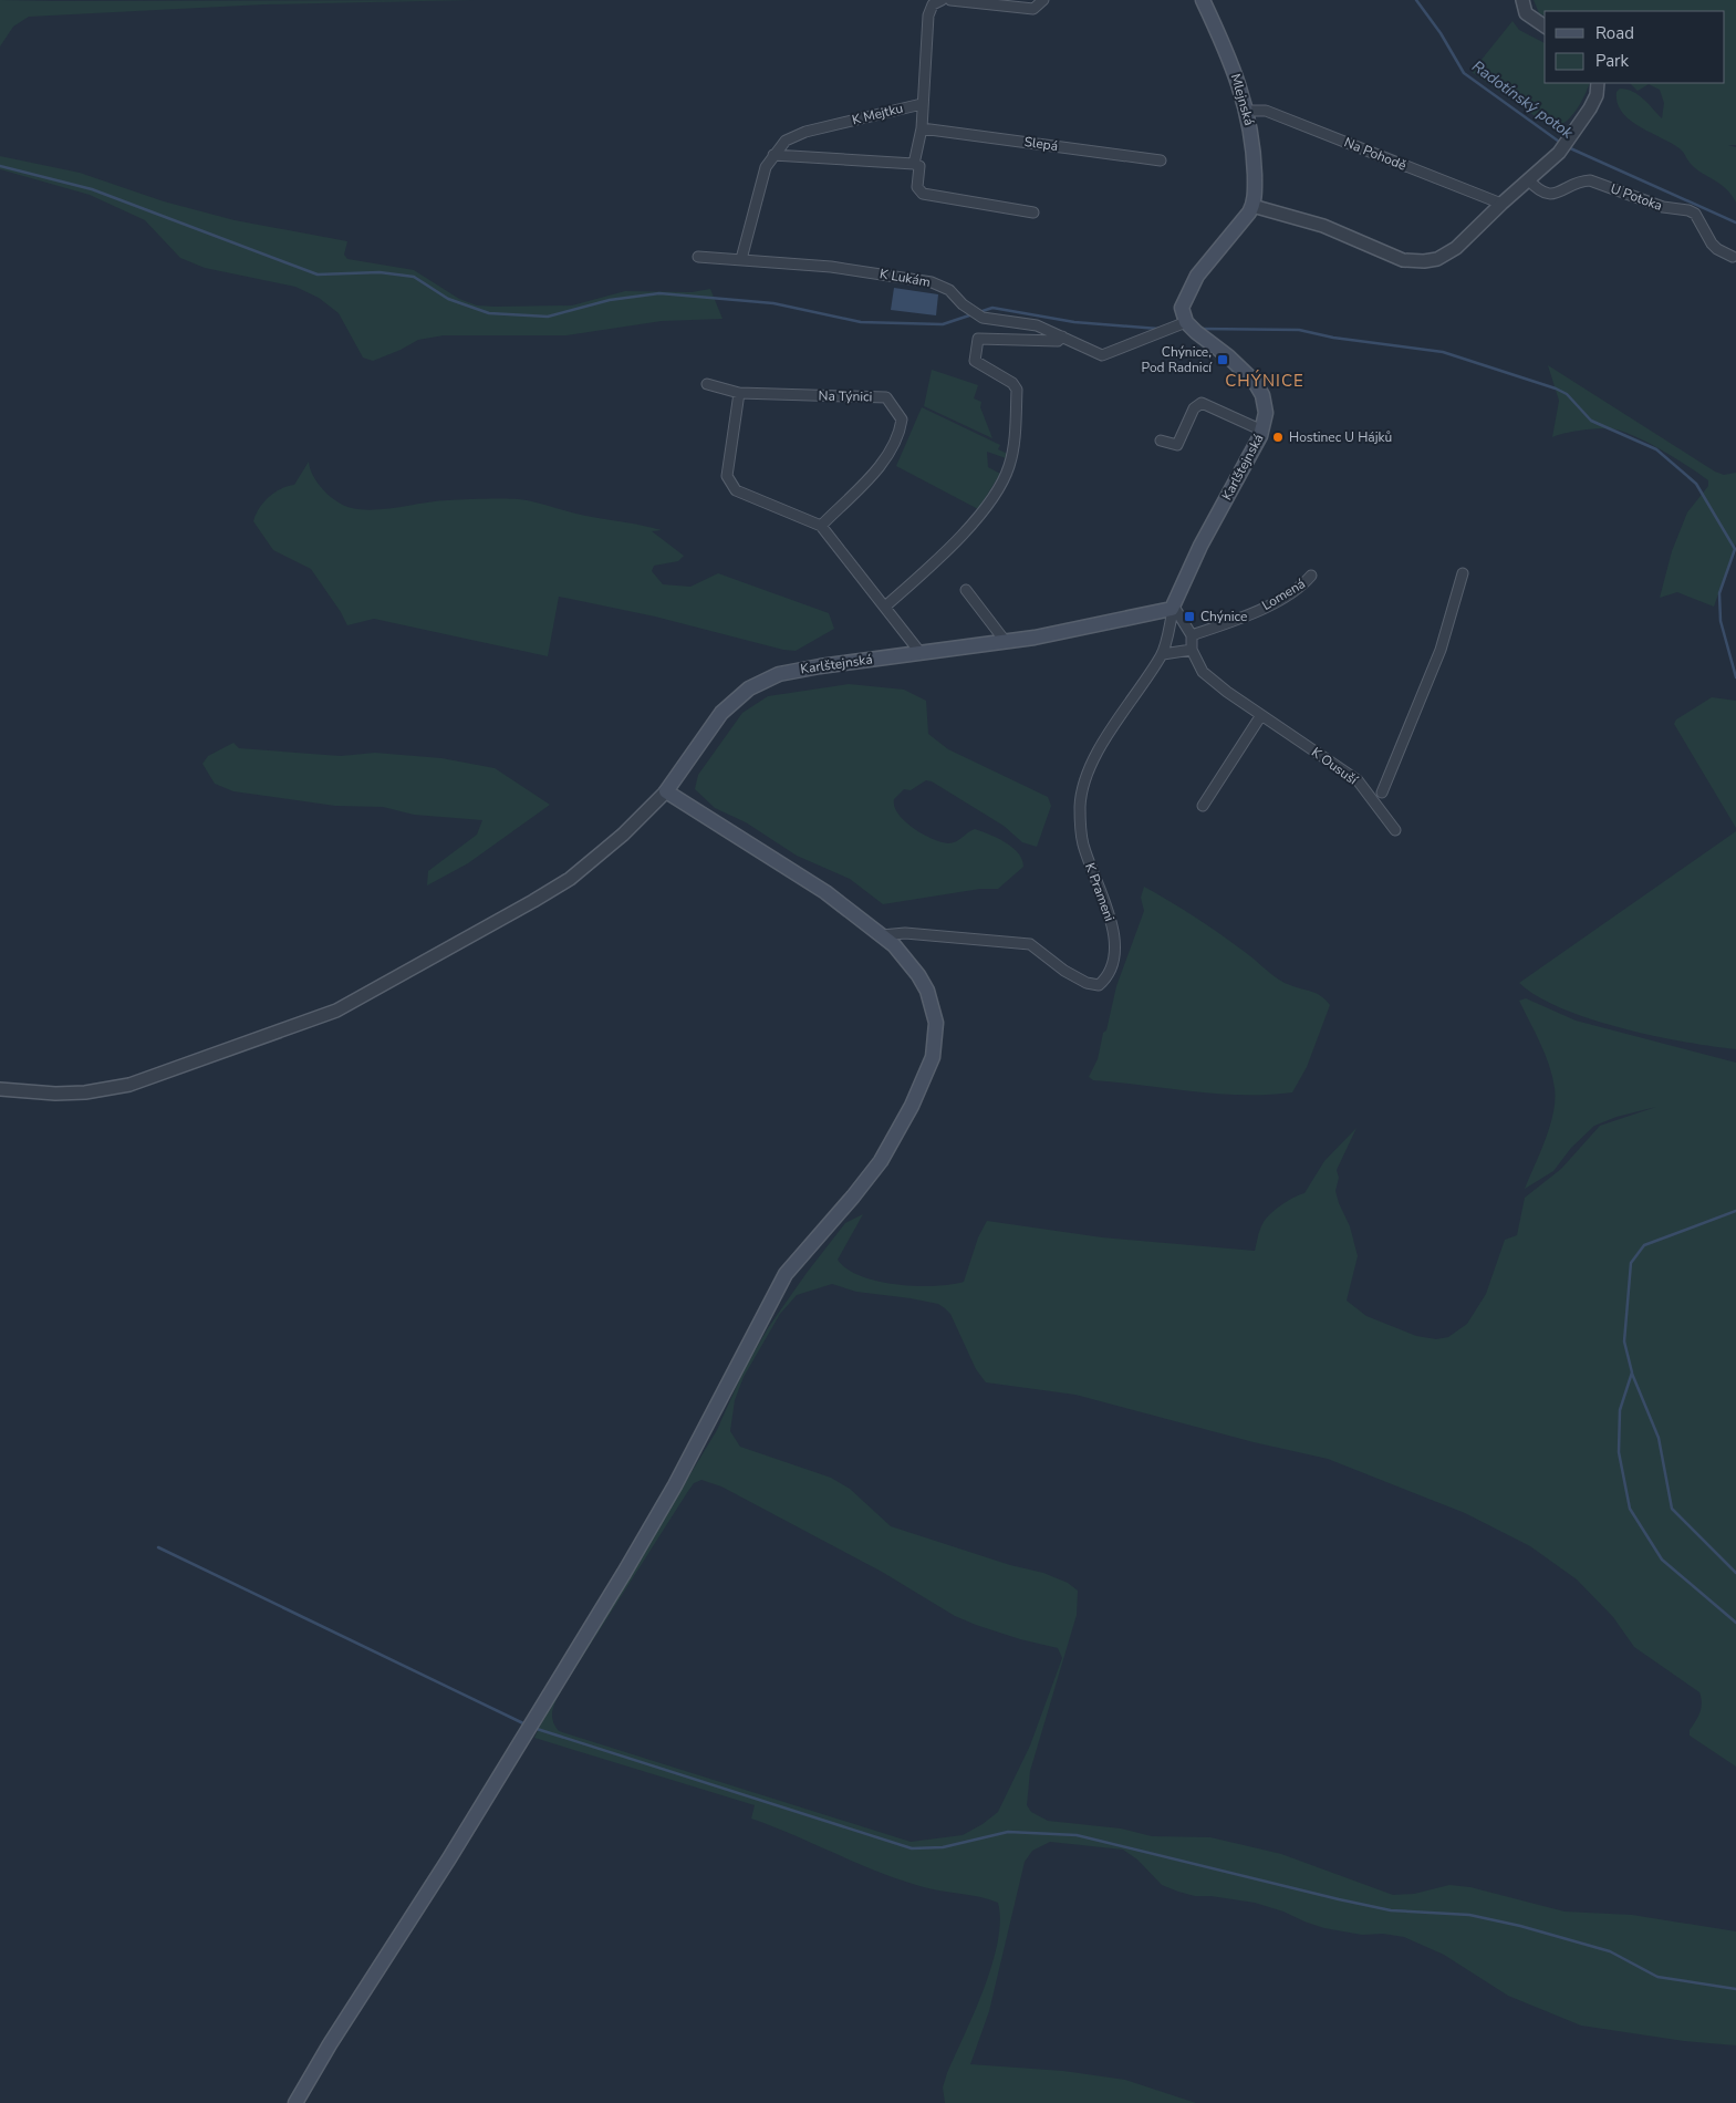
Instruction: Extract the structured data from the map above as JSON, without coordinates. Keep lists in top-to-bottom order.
{
  "streets": {
    "main road": ["Mlejnská", "Karlštejnská"],
    "street": [
      "K Mejtku",
      "Slepá",
      "Na Pohodě",
      "U Potoka",
      "K Lukám",
      "Na Týnici",
      "Lomená",
      "K Ousuší",
      "K Prameni"
    ]
  },
  "crossings": [
    ["Mlejnská", "Na Pohodě"],
    ["K Mejtku", "Slepá"],
    ["K Mejtku", "K Lukám"],
    ["K Lukám", "Karlštejnská"]
  ],
  "districts": ["CHÝNICE"],
  "water": ["Radotínský potok"],
  "places": {
    "transit": ["Chýnice, Pod Radnicí", "Chýnice"],
    "other": ["Hostinec U Hájků"]
  },
  "legend": ["Road", "Park"]
}
